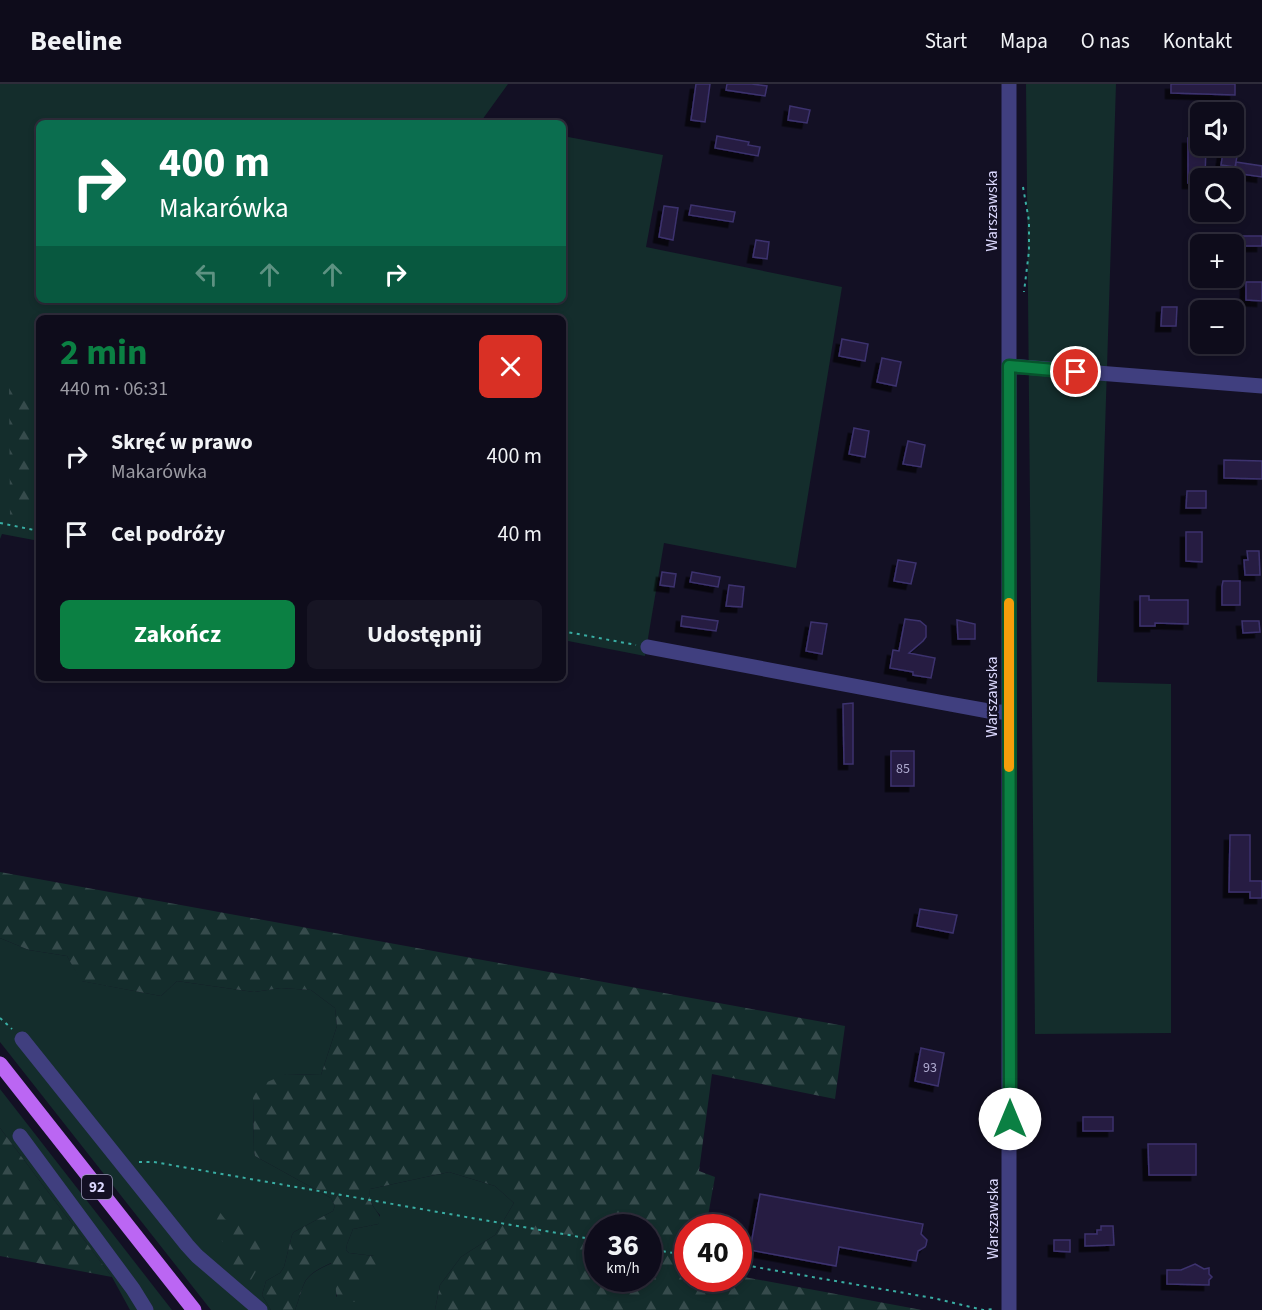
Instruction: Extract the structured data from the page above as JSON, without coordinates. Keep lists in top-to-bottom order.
{
  "streets": {
    "main road": ["92"],
    "street": ["Warszawska"]
  },
  "house_numbers": ["85", "93"],
  "page": {
    "header": "Beeline",
    "nav": [
      "Start",
      "Mapa",
      "O nas",
      "Kontakt"
    ],
    "map_buttons": ["+", "−"],
    "turn": ["400 m", "Makarówka"],
    "heading": ["2 min", "440 m · 06:31"],
    "list": [
      {
        "name": "Skręć w prawo",
        "note": "Makarówka",
        "value": "400 m"
      },
      {
        "name": "Cel podróży",
        "value": "40 m"
      }
    ],
    "buttons": ["Zakończ", "Udostępnij"],
    "speed": "36 km/h",
    "limit": "40"
  }
}
